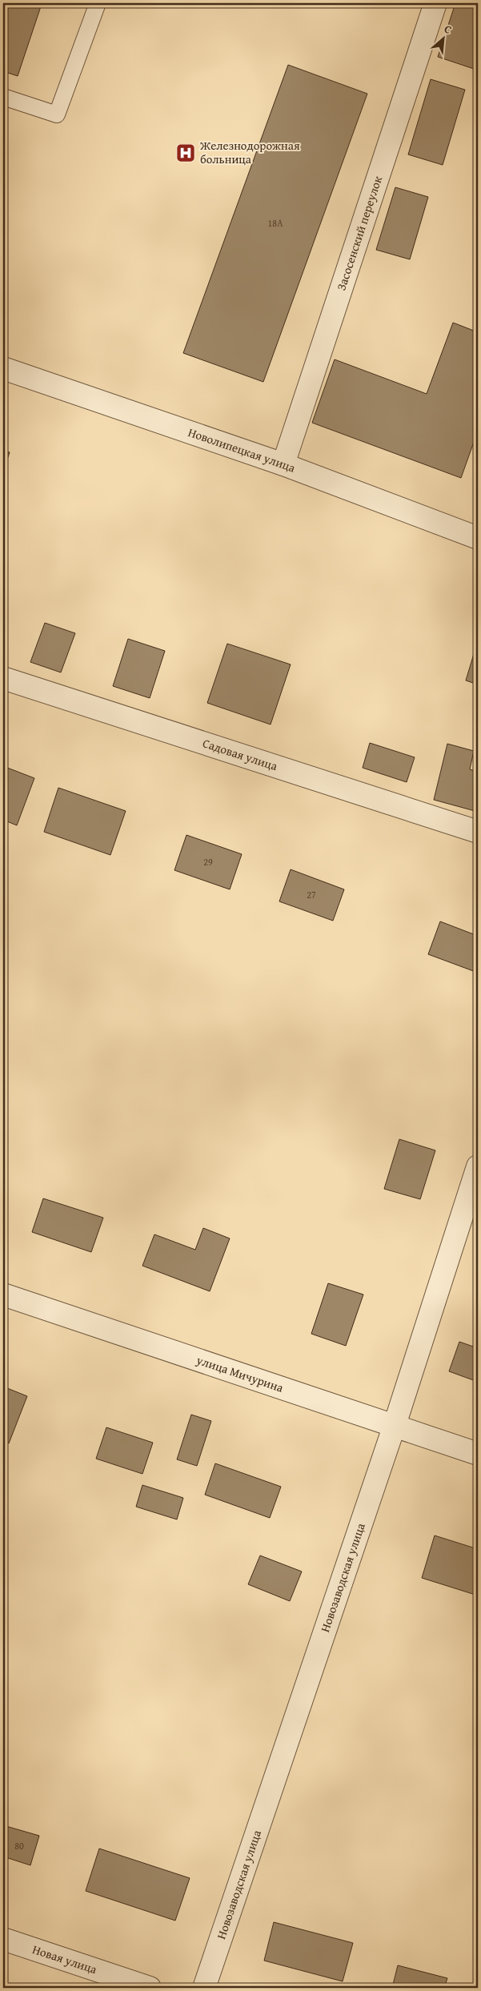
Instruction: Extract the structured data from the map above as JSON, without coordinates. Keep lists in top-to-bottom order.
{
  "streets": {
    "street": [
      "Засосенский переулок",
      "Новолипецкая улица",
      "Садовая улица",
      "улица Мичурина",
      "Новозаводская улица",
      "Новая улица"
    ]
  },
  "crossings": [
    ["Засосенский переулок", "Новолипецкая улица"],
    ["улица Мичурина", "Новозаводская улица"]
  ],
  "places": {
    "hospital": ["Железнодорожная больница"]
  },
  "house_numbers": [
    "18А",
    "29",
    "27",
    "80"
  ],
  "north": "top right"
}
